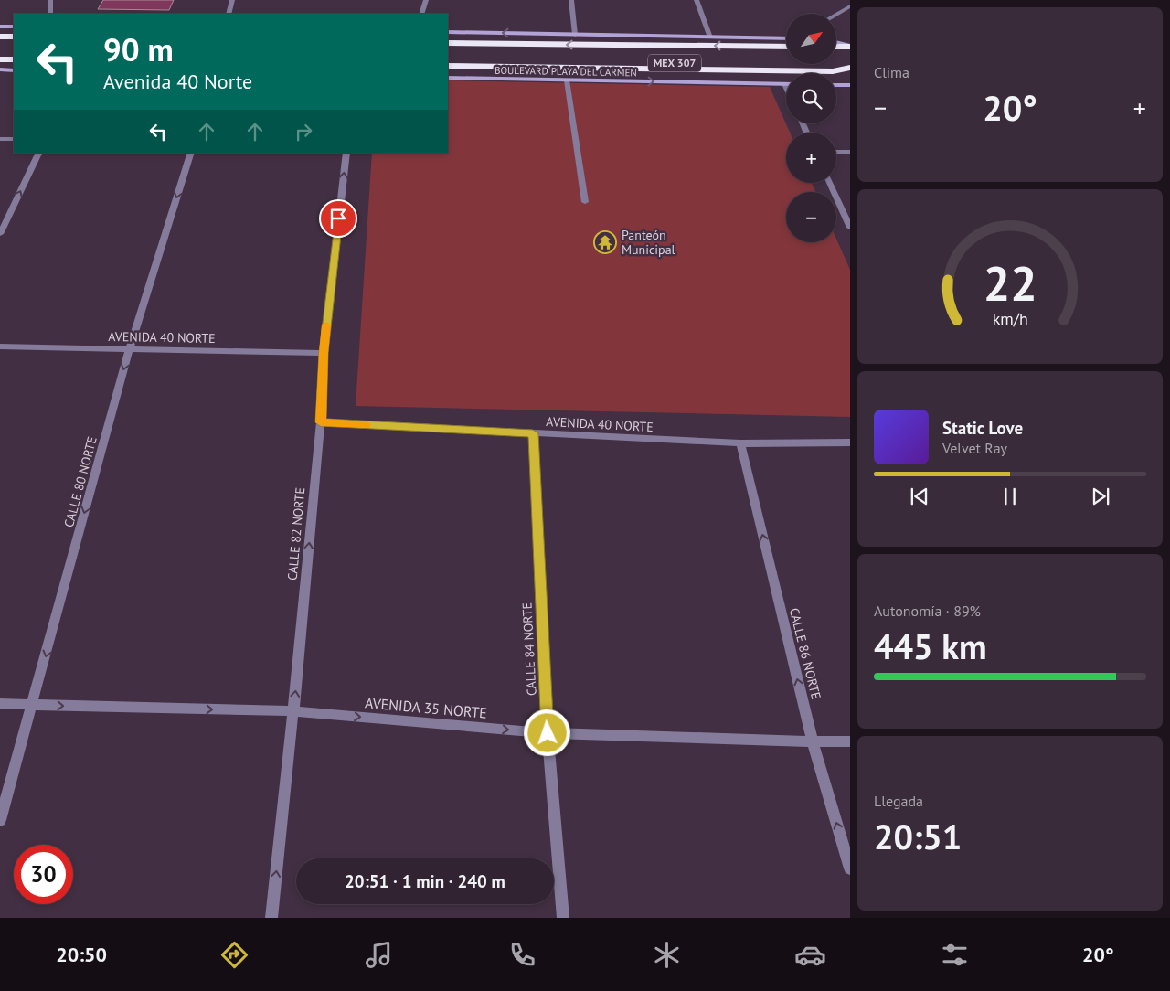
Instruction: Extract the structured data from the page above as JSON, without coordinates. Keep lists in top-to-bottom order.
{
  "streets": {
    "highway": ["MEX 307"],
    "main road": ["BOULEVARD PLAYA DEL CARMEN"],
    "street": [
      "AVENIDA 40 NORTE",
      "CALLE 80 NORTE",
      "CALLE 82 NORTE",
      "CALLE 84 NORTE",
      "CALLE 86 NORTE",
      "AVENIDA 35 NORTE"
    ]
  },
  "crossings": [
    ["AVENIDA 40 NORTE", "CALLE 80 NORTE"],
    ["AVENIDA 40 NORTE", "CALLE 82 NORTE"],
    ["AVENIDA 40 NORTE", "CALLE 84 NORTE"],
    ["AVENIDA 40 NORTE", "CALLE 86 NORTE"],
    ["CALLE 80 NORTE", "AVENIDA 35 NORTE"],
    ["CALLE 82 NORTE", "AVENIDA 35 NORTE"],
    ["CALLE 84 NORTE", "AVENIDA 35 NORTE"],
    ["CALLE 86 NORTE", "AVENIDA 35 NORTE"]
  ],
  "one_way": [
    "CALLE 80 NORTE",
    "CALLE 82 NORTE",
    "CALLE 86 NORTE",
    "AVENIDA 35 NORTE"
  ],
  "places": {
    "temple": ["Panteón Municipal"]
  },
  "north": "top right",
  "page": {
    "tile": [
      "Clima",
      ["Autonomía · 89%", "445 km"],
      ["Llegada", "20:51"]
    ],
    "map_buttons": ["+", "−"],
    "turn": ["90 m", "Avenida 40 Norte"],
    "heat": ["−", "20°", "+"],
    "song": ["Static Love", "Velvet Ray"],
    "limit": "30",
    "trip": "20:51 · 1 min · 240 m",
    "tabs": ["20:50", "20°"],
    "gauge": ["22", "km/h"]
  }
}
